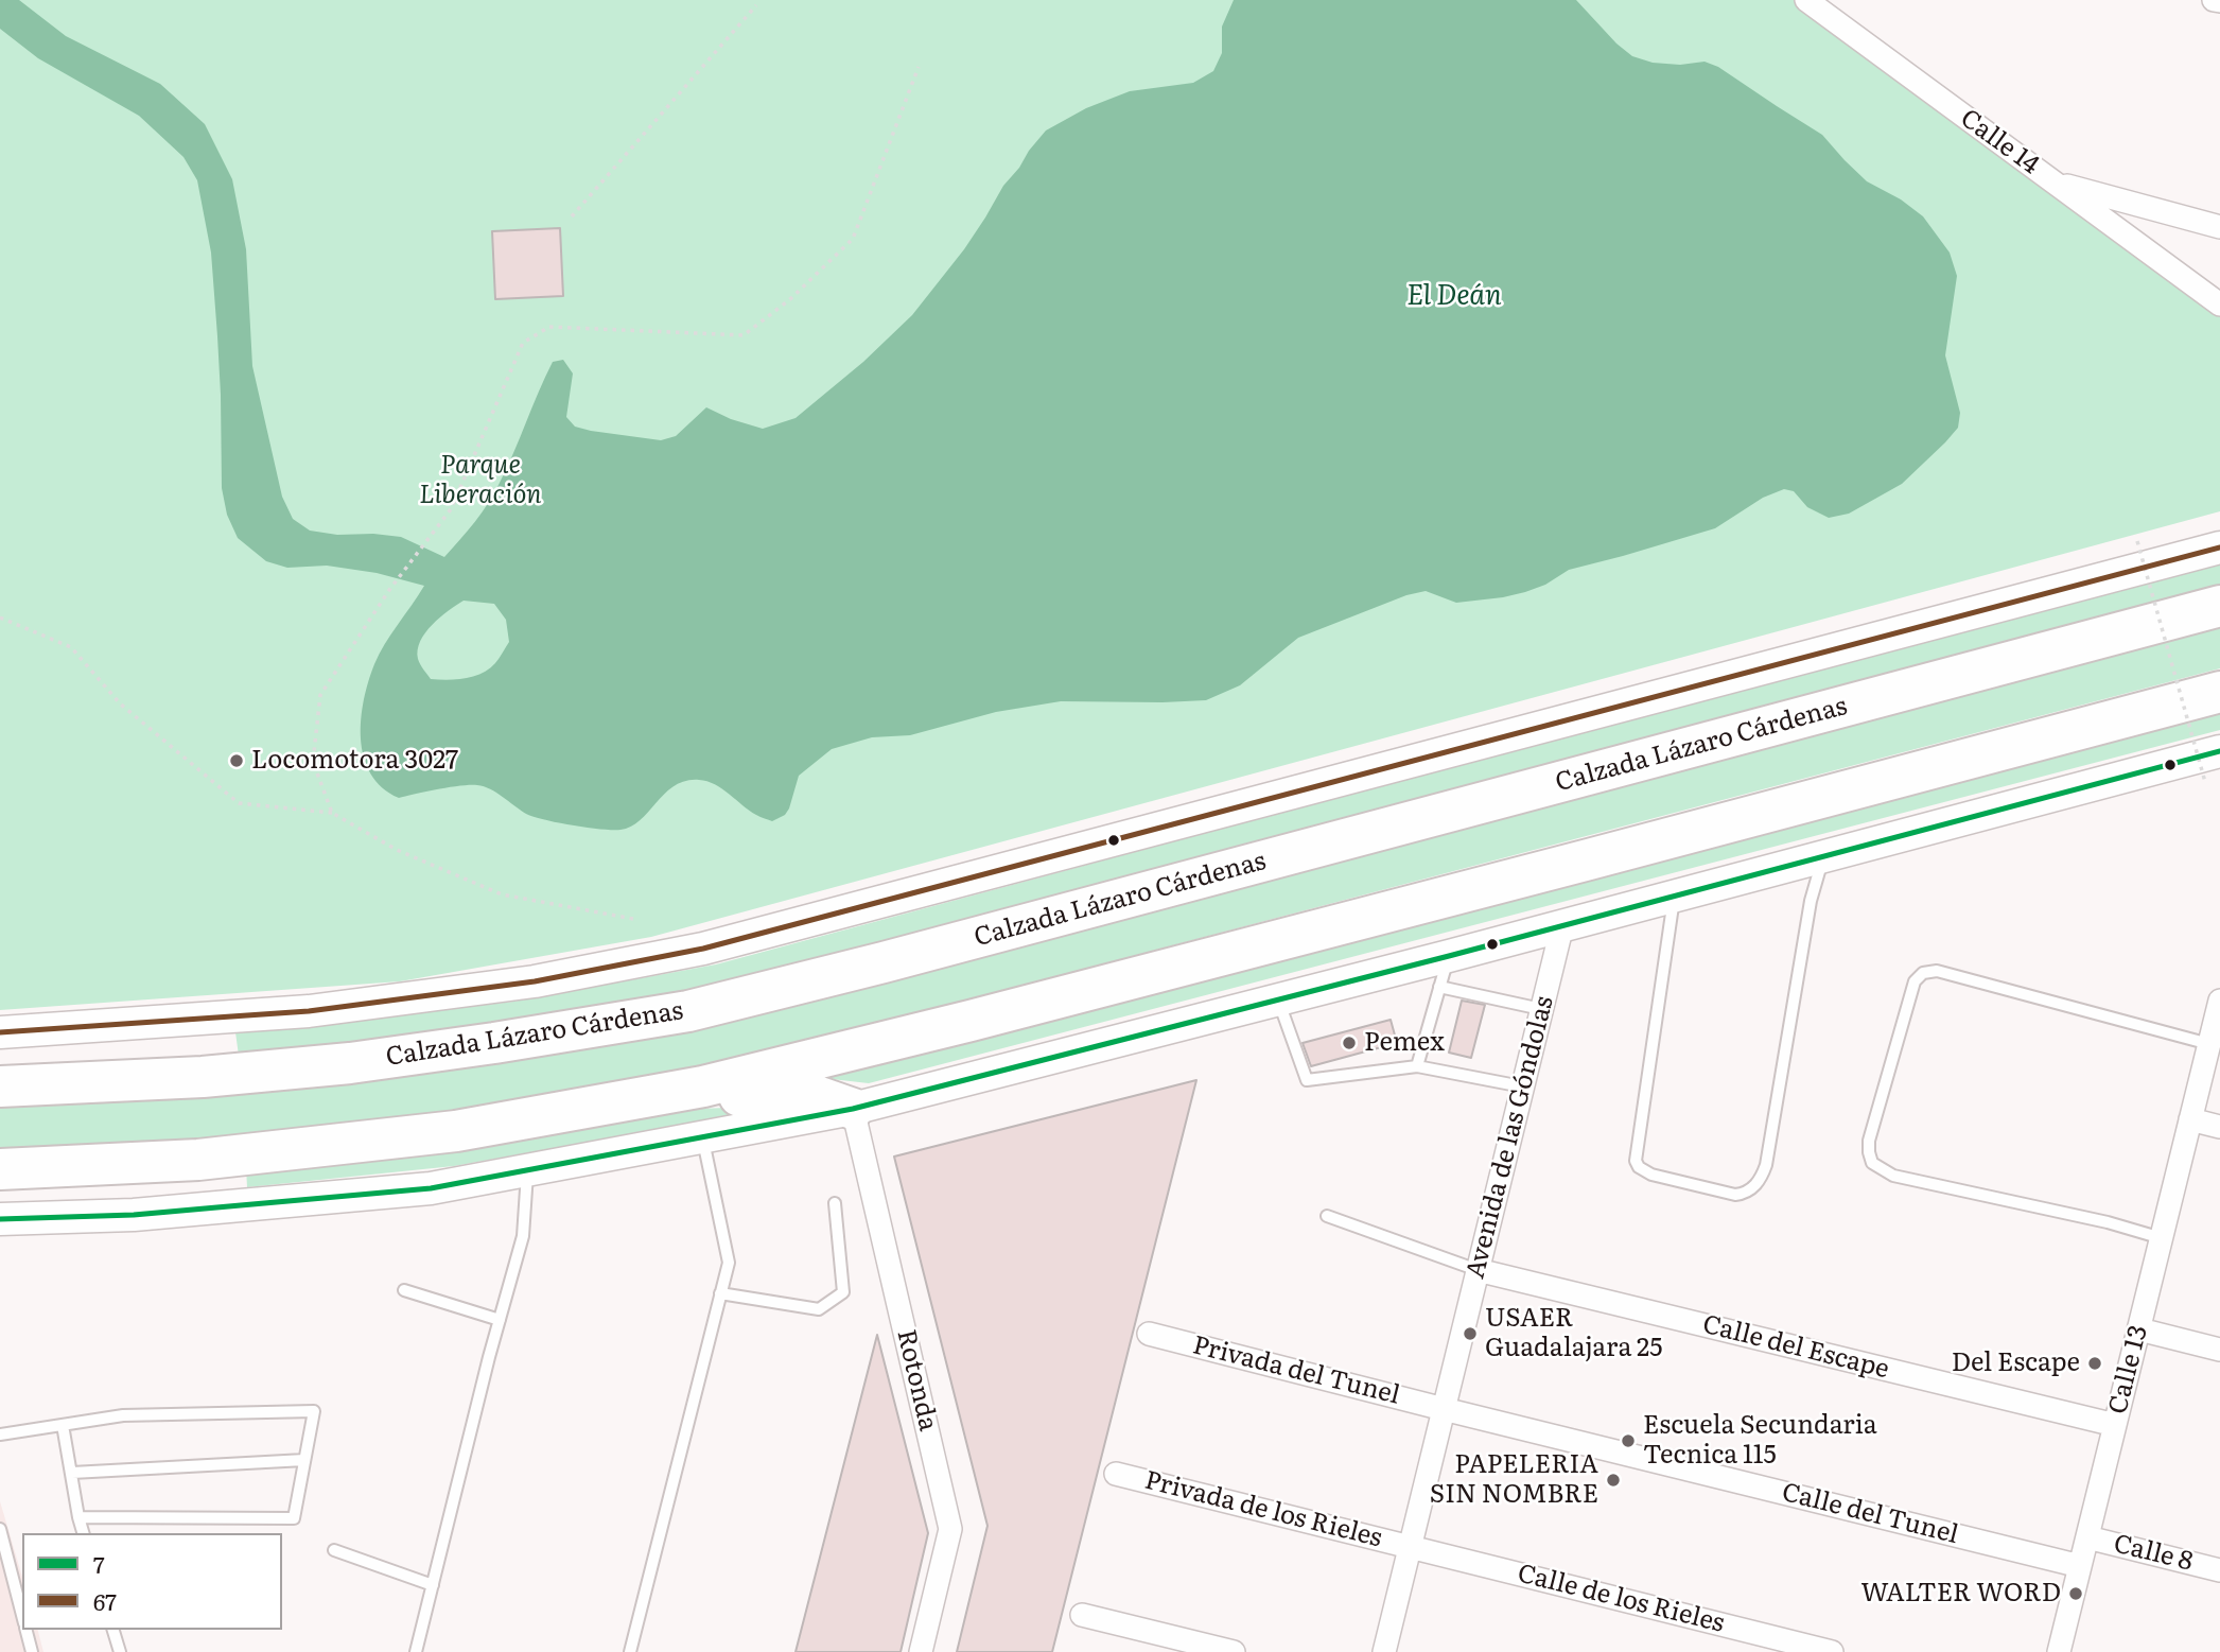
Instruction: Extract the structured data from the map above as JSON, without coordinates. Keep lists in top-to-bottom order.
{
  "streets": {
    "highway": ["Calzada Lázaro Cárdenas"],
    "street": [
      "Calle 14",
      "Avenida de las Góndolas",
      "Calle del Escape",
      "Calle 13",
      "Privada del Tunel",
      "Rotonda",
      "Privada de los Rieles",
      "Calle del Tunel",
      "Calle 8",
      "Calle de los Rieles"
    ]
  },
  "crossings": [
    ["Avenida de las Góndolas", "Calle del Escape"],
    ["Avenida de las Góndolas", "Privada del Tunel"],
    ["Avenida de las Góndolas", "Privada de los Rieles"],
    ["Avenida de las Góndolas", "Calle del Tunel"],
    ["Avenida de las Góndolas", "Calle de los Rieles"],
    ["Calle del Escape", "Calle 13"],
    ["Calle 13", "Calle del Tunel"],
    ["Calle 13", "Calle 8"],
    ["Privada del Tunel", "Calle del Tunel"],
    ["Privada de los Rieles", "Calle de los Rieles"]
  ],
  "water": ["El Deán"],
  "parks": ["Parque Liberación"],
  "places": [
    "Locomotora 3027",
    "Pemex",
    "USAER Guadalajara 25",
    "Del Escape",
    "Escuela Secundaria Tecnica 115",
    "PAPELERIA SIN NOMBRE",
    "WALTER WORD"
  ],
  "lines": ["transit line 67", "transit line 7"],
  "legend": ["7", "67"]
}
